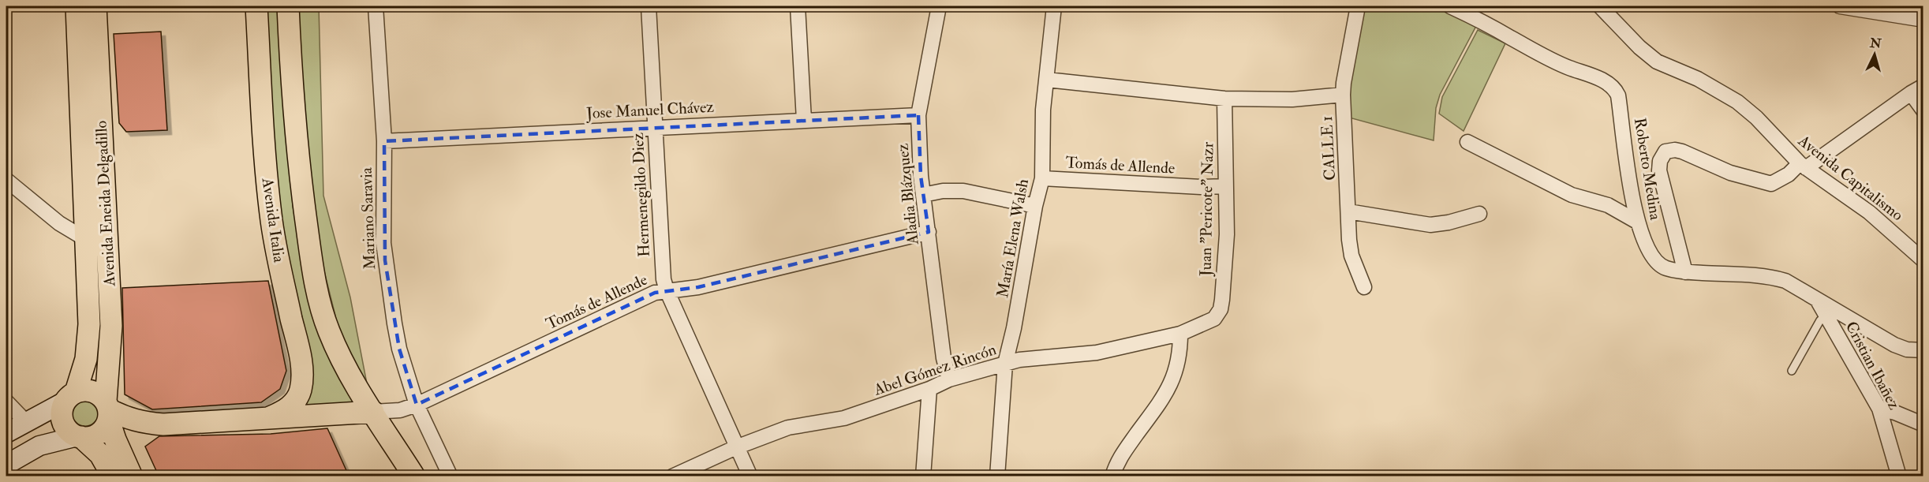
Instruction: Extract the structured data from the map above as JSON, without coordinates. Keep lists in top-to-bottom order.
{
  "streets": {
    "main road": ["Avenida Eneida Delgadillo", "Avenida Italia"],
    "street": [
      "Jose Manuel Chávez",
      "CALLE 1",
      "Tomás de Allende",
      "Roberto Medina",
      "Avenida Capitalismo",
      "Aladia Blázquez",
      "Hermenegildo Diez",
      "Juan \"Pericote\" Nazr",
      "Mariano Saravia",
      "María Elena Walsh",
      "Cristian Ibañez",
      "Abel Gómez Rincón"
    ]
  },
  "crossings": [
    ["Jose Manuel Chávez", "Aladia Blázquez"],
    ["Jose Manuel Chávez", "Hermenegildo Diez"],
    ["Jose Manuel Chávez", "Mariano Saravia"],
    ["Tomás de Allende", "Aladia Blázquez"],
    ["Tomás de Allende", "Hermenegildo Diez"],
    ["Tomás de Allende", "Juan \"Pericote\" Nazr"],
    ["Tomás de Allende", "Mariano Saravia"],
    ["Tomás de Allende", "Avenida Italia"],
    ["Tomás de Allende", "María Elena Walsh"],
    ["Roberto Medina", "Cristian Ibañez"],
    ["Aladia Blázquez", "Abel Gómez Rincón"],
    ["Hermenegildo Diez", "Abel Gómez Rincón"],
    ["Juan \"Pericote\" Nazr", "Abel Gómez Rincón"],
    ["María Elena Walsh", "Abel Gómez Rincón"]
  ],
  "north": "top"
}
